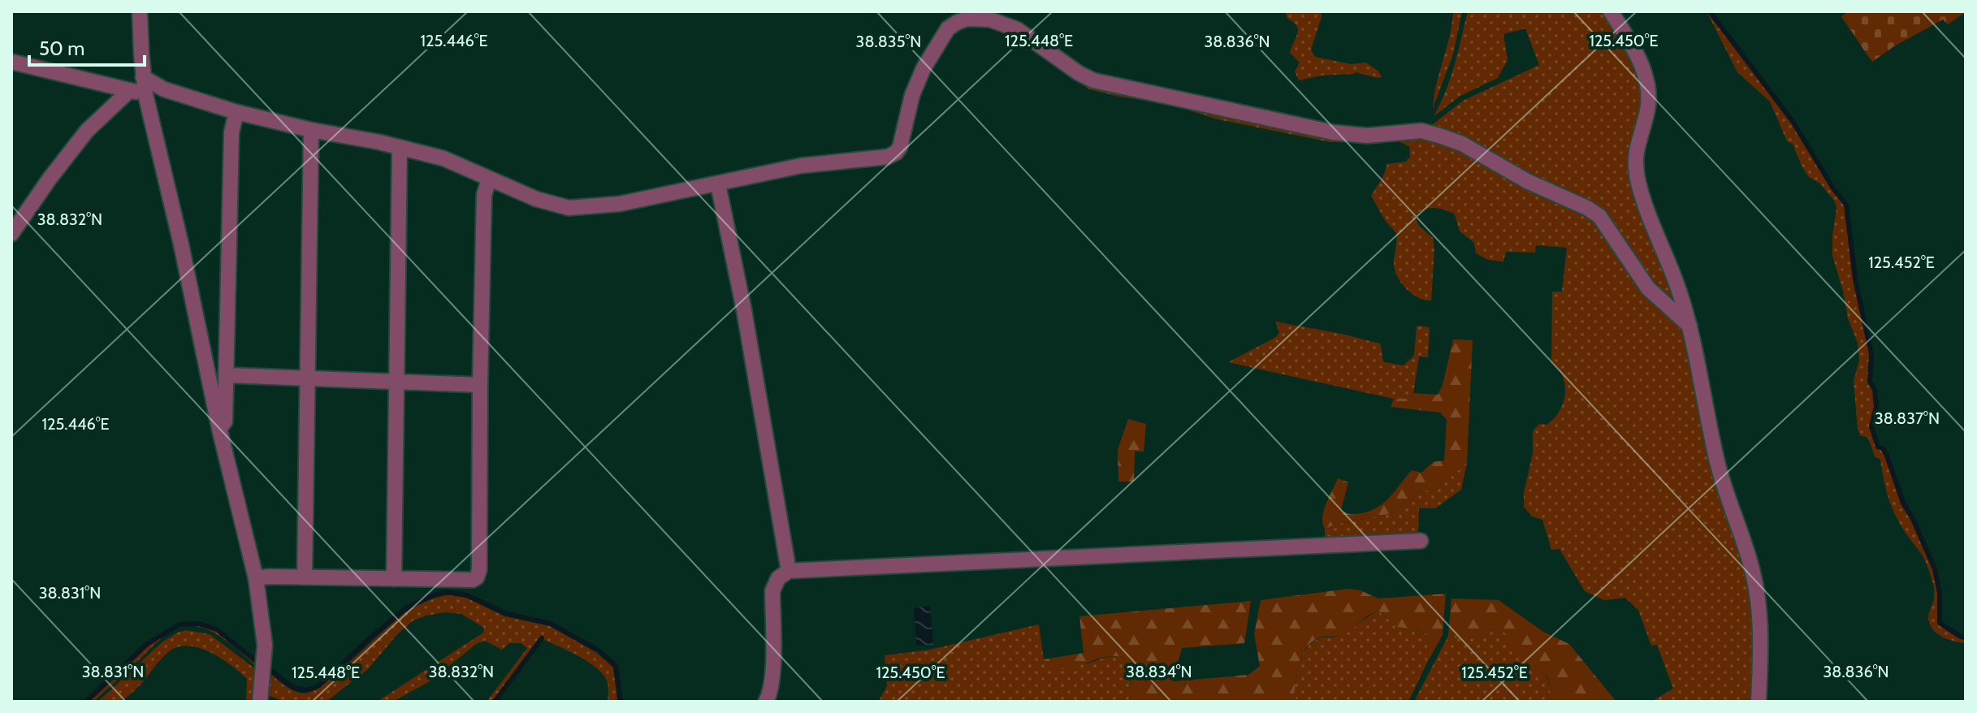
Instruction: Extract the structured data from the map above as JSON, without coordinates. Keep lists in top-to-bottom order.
{
  "scale_bar": "50 m",
  "coordinates": [
    "125.446°E",
    "125.448°E",
    "125.450°E",
    "38.835°N",
    "38.836°N",
    "38.832°N",
    "125.452°E",
    "38.837°N",
    "38.831°N",
    "38.834°N"
  ]
}
